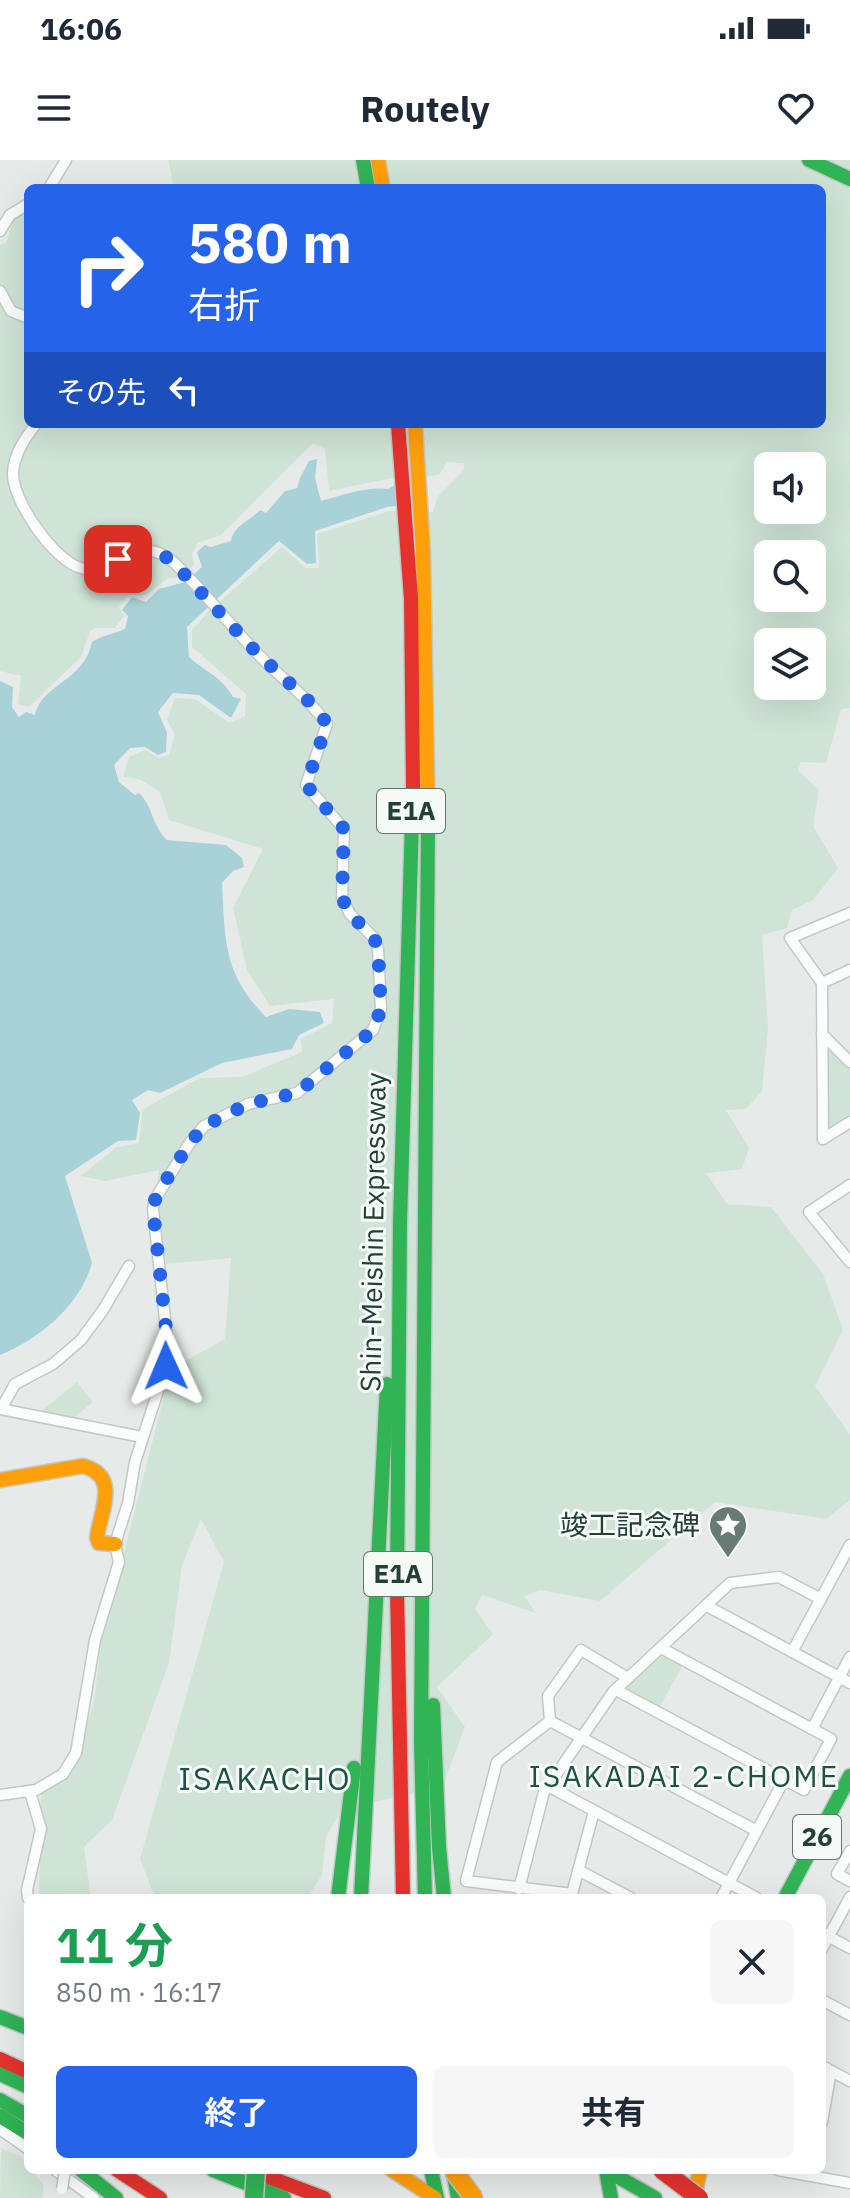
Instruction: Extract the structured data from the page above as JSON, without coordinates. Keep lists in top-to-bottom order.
{
  "streets": {
    "main road": ["E1A", "Shin-Meishin Expressway", "26"]
  },
  "districts": ["ISAKADAI 2-CHOME", "ISAKACHO"],
  "places": {
    "place": ["竣工記念碑"]
  },
  "page": {
    "status": "16:06",
    "header": "Routely",
    "turn": ["580 m", "右折"],
    "then": "その先",
    "heading": ["11 分", "850 m · 16:17"],
    "buttons": ["終了", "共有"]
  }
}
